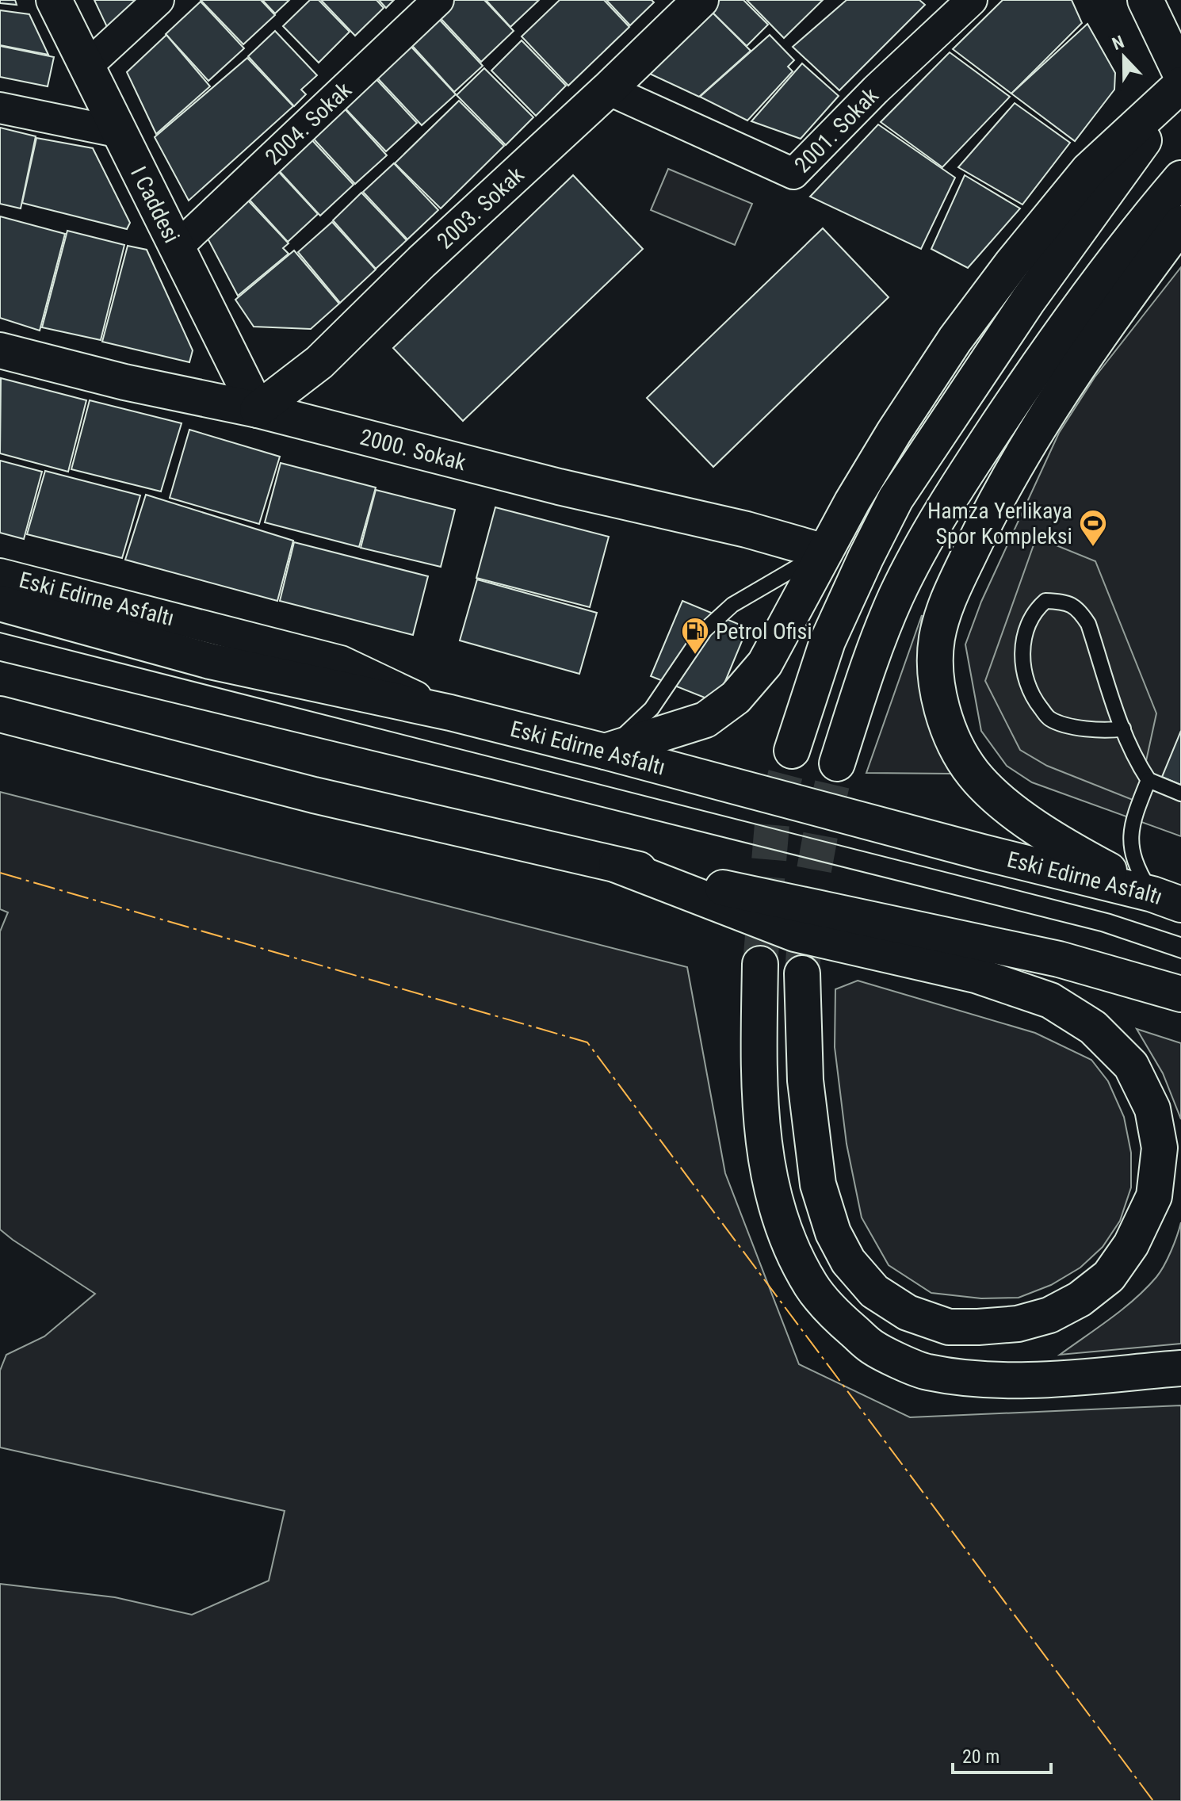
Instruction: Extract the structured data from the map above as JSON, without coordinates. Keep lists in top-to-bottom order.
{
  "streets": {
    "main road": [
      "I Caddesi",
      "2003. Sokak",
      "2000. Sokak",
      "Eski Edirne Asfaltı"
    ],
    "street": ["2004. Sokak", "2001. Sokak"]
  },
  "crossings": [
    ["2004. Sokak", "I Caddesi"],
    ["2001. Sokak", "2003. Sokak"],
    ["I Caddesi", "2003. Sokak"],
    ["I Caddesi", "2000. Sokak"],
    ["2003. Sokak", "2000. Sokak"]
  ],
  "places": {
    "sports": ["Hamza Yerlikaya Spor Kompleksi"],
    "fuel station": ["Petrol Ofisi"]
  },
  "scale_bar": "20 m",
  "north": "top"
}
